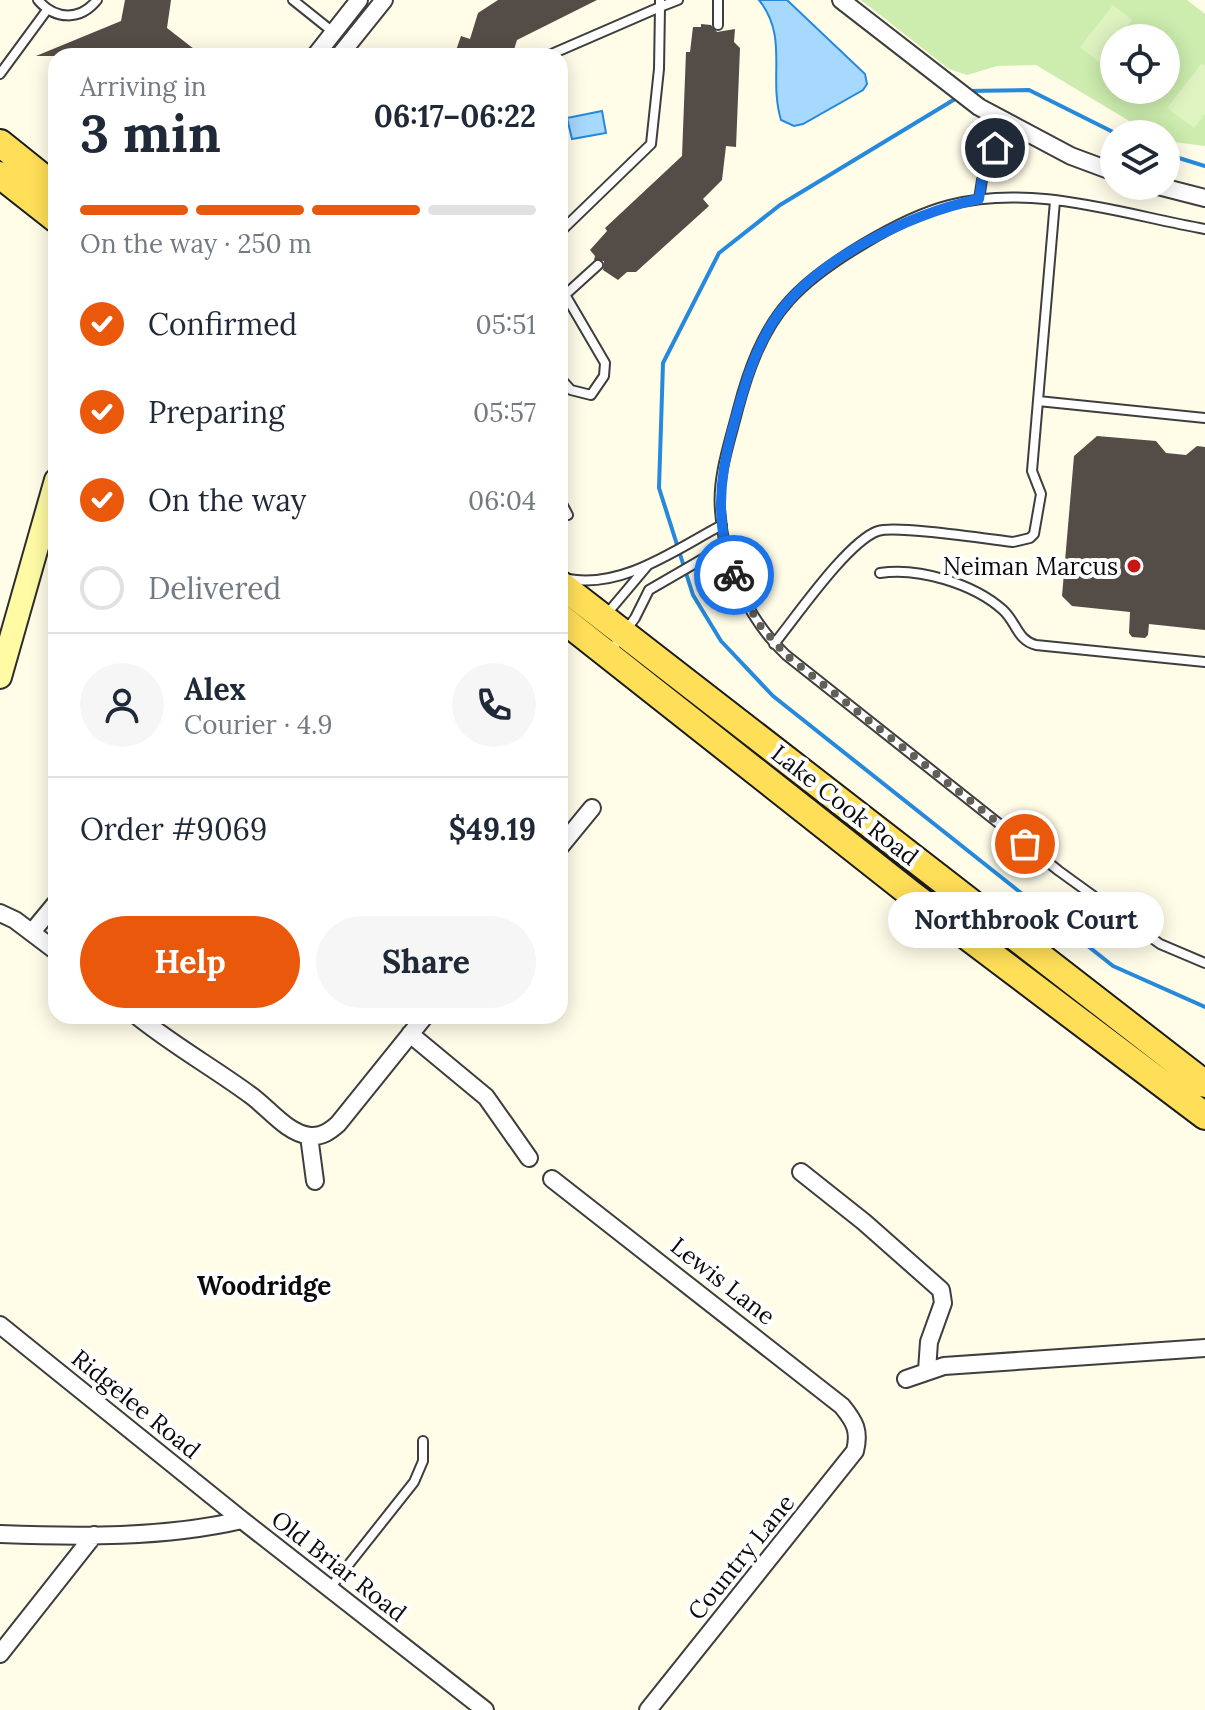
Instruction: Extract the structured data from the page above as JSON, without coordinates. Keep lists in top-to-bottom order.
{
  "streets": {
    "main road": ["Lake Cook Road"],
    "street": [
      "Lewis Lane",
      "Ridgelee Road",
      "Country Lane",
      "Old Briar Road"
    ]
  },
  "crossings": [
    ["Lewis Lane", "Country Lane"],
    ["Ridgelee Road", "Old Briar Road"]
  ],
  "districts": ["Woodridge"],
  "places": ["Neiman Marcus", "Northbrook Court"],
  "page": {
    "heading": ["3 min", "Arriving in", "06:17–06:22"],
    "panel": [
      "Alex",
      "Courier · 4.9",
      "Order #9069",
      "$49.19"
    ],
    "bar": "On the way · 250 m",
    "list": [
      ["Confirmed", "05:51"],
      ["Preparing", "05:57"],
      ["On the way", "06:04"],
      "Delivered"
    ],
    "bubble": "Northbrook Court",
    "buttons": ["Help", "Share"]
  }
}
